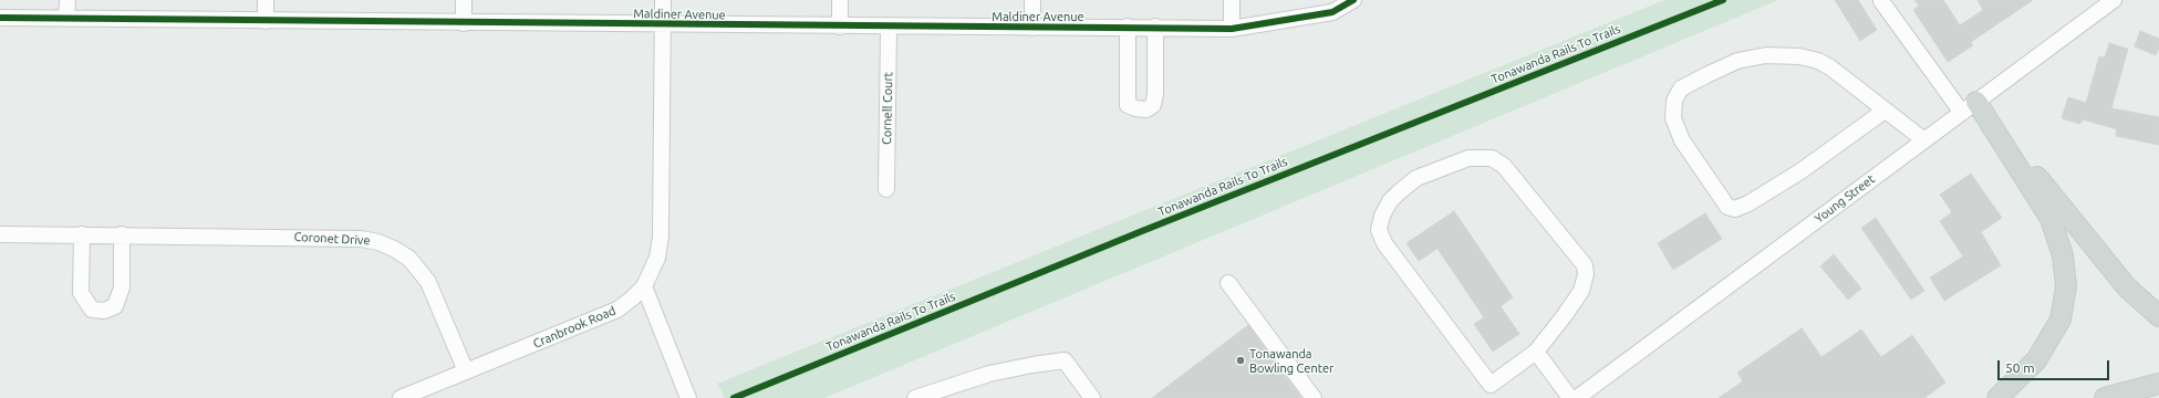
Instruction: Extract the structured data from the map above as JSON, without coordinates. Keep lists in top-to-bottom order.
{
  "streets": {
    "street": [
      "Maldiner Avenue",
      "Cornell Court",
      "Young Street",
      "Coronet Drive",
      "Cranbrook Road"
    ],
    "cycle path": ["Tonawanda Rails To Trails"]
  },
  "crossings": [
    ["Maldiner Avenue", "Cornell Court"],
    ["Maldiner Avenue", "Cranbrook Road"],
    ["Coronet Drive", "Cranbrook Road"]
  ],
  "places": ["Tonawanda Bowling Center"],
  "scale_bar": "50 m"
}
